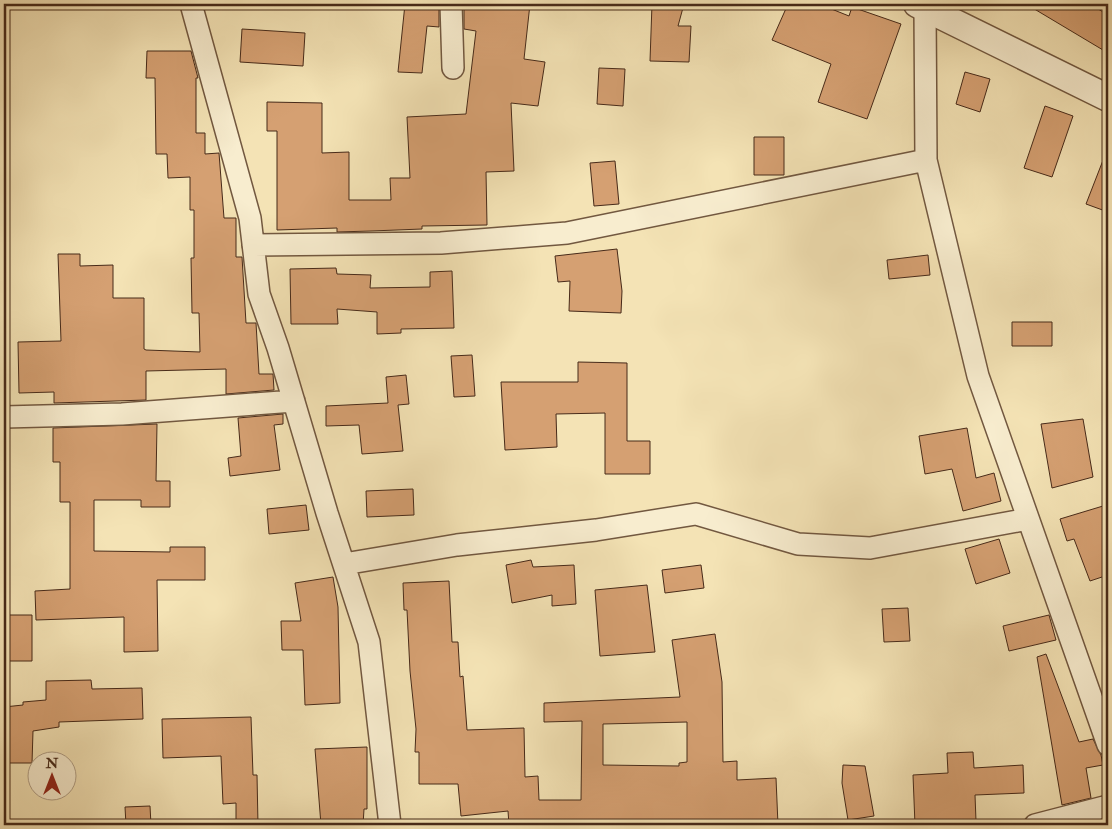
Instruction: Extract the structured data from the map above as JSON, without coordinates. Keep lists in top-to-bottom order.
{
  "north": "top"
}
